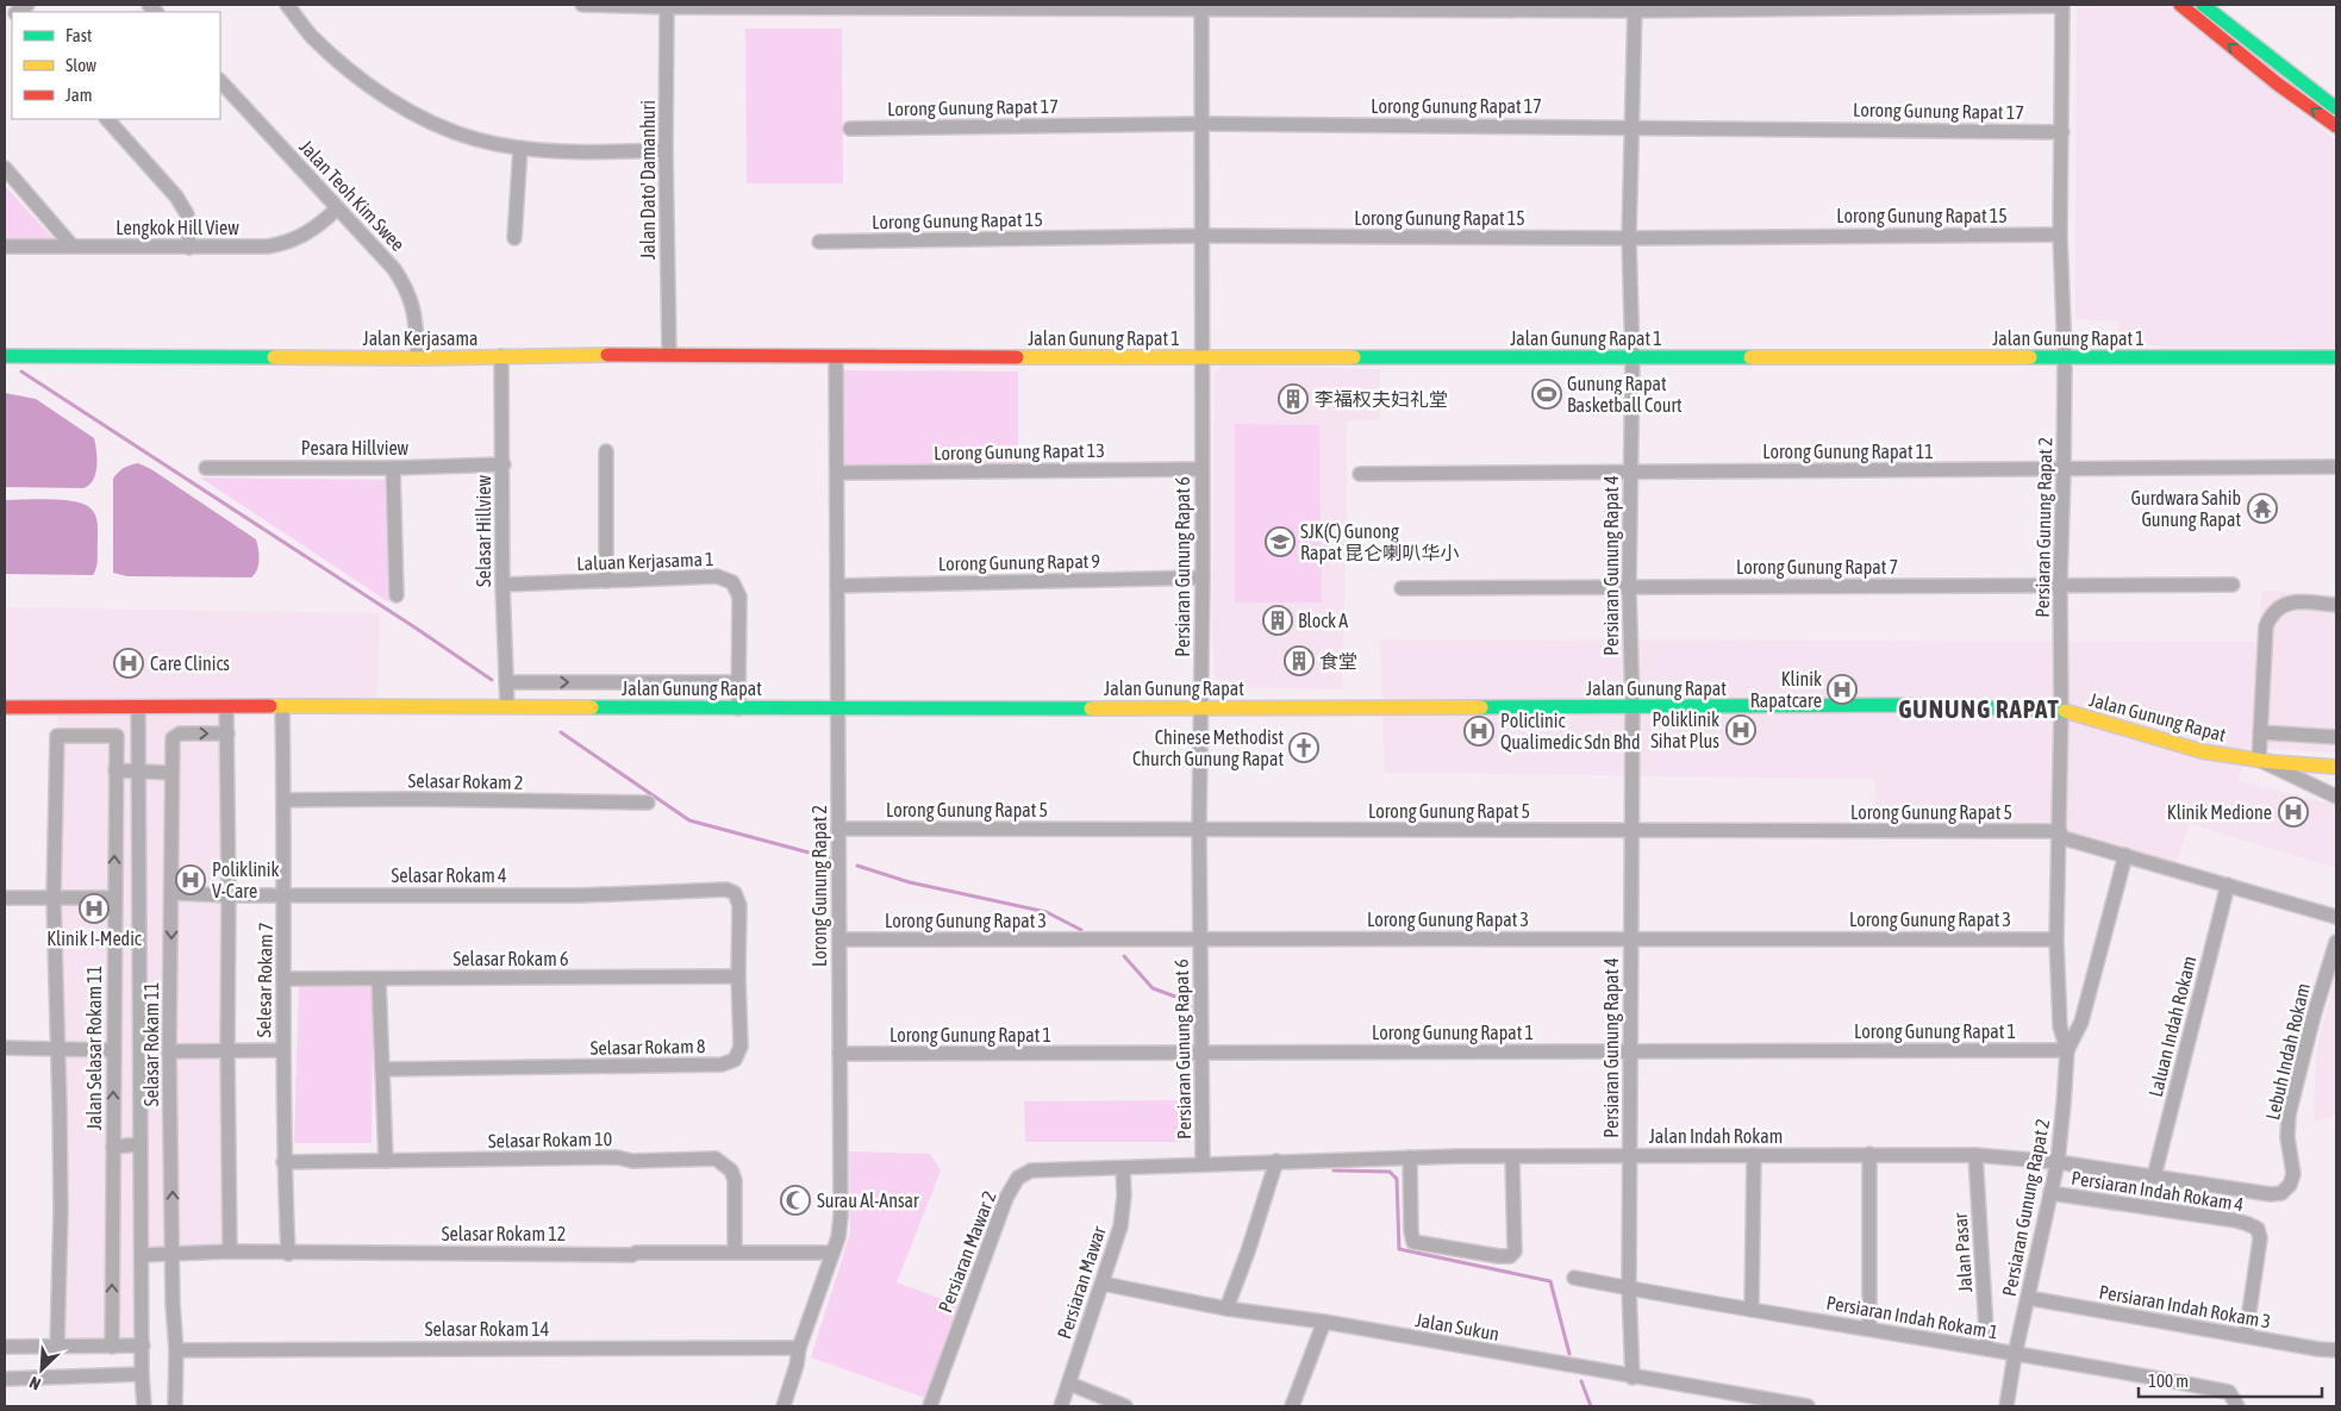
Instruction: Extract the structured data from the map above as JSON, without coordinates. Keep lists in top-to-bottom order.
{
  "streets": {
    "street": [
      "Lorong Gunung Rapat 17",
      "Jalan Dato' Damanhuri",
      "Jalan Teoh Kim Swee",
      "Lorong Gunung Rapat 15",
      "Lengkok Hill View",
      "Jalan Kerjasama",
      "Jalan Gunung Rapat 1",
      "Pesara Hillview",
      "Lorong Gunung Rapat 13",
      "Lorong Gunung Rapat 11",
      "Persiaran Gunung Rapat 2",
      "Selasar Hillview",
      "Laluan Kerjasama 1",
      "Lorong Gunung Rapat 9",
      "Persiaran Gunung Rapat 4",
      "Persiaran Gunung Rapat 6",
      "Lorong Gunung Rapat 7",
      "Jalan Gunung Rapat",
      "Selasar Rokam 2",
      "Lorong Gunung Rapat 5",
      "Selasar Rokam 4",
      "Lorong Gunung Rapat 2",
      "Lorong Gunung Rapat 3",
      "Selasar Rokam 6",
      "Selesar Rokam 7",
      "Laluan Indah Rokam",
      "Lorong Gunung Rapat 1",
      "Selasar Rokam 11",
      "Selasar Rokam 8",
      "Jalan Selasar Rokam 11",
      "Lebuh Indah Rokam",
      "Jalan Indah Rokam",
      "Selasar Rokam 10",
      "Persiaran Indah Rokam 4",
      "Selasar Rokam 12",
      "Persiaran Mawar 2",
      "Jalan Pasar",
      "Persiaran Mawar",
      "Persiaran Indah Rokam 3",
      "Persiaran Indah Rokam 1",
      "Jalan Sukun",
      "Selasar Rokam 14"
    ]
  },
  "crossings": [
    ["Lorong Gunung Rapat 17", "Persiaran Gunung Rapat 2"],
    ["Lorong Gunung Rapat 17", "Persiaran Gunung Rapat 4"],
    ["Lorong Gunung Rapat 17", "Persiaran Gunung Rapat 6"],
    ["Jalan Dato' Damanhuri", "Jalan Kerjasama"],
    ["Jalan Teoh Kim Swee", "Lengkok Hill View"],
    ["Jalan Teoh Kim Swee", "Jalan Kerjasama"],
    ["Lorong Gunung Rapat 15", "Persiaran Gunung Rapat 2"],
    ["Lorong Gunung Rapat 15", "Persiaran Gunung Rapat 4"],
    ["Lorong Gunung Rapat 15", "Persiaran Gunung Rapat 6"],
    ["Jalan Kerjasama", "Jalan Gunung Rapat 1"],
    ["Jalan Kerjasama", "Selasar Hillview"],
    ["Jalan Kerjasama", "Lorong Gunung Rapat 2"],
    ["Jalan Gunung Rapat 1", "Persiaran Gunung Rapat 2"],
    ["Jalan Gunung Rapat 1", "Persiaran Gunung Rapat 4"],
    ["Jalan Gunung Rapat 1", "Persiaran Gunung Rapat 6"],
    ["Jalan Gunung Rapat 1", "Lorong Gunung Rapat 2"],
    ["Pesara Hillview", "Selasar Hillview"],
    ["Lorong Gunung Rapat 13", "Persiaran Gunung Rapat 6"],
    ["Lorong Gunung Rapat 13", "Lorong Gunung Rapat 2"],
    ["Lorong Gunung Rapat 11", "Persiaran Gunung Rapat 2"],
    ["Lorong Gunung Rapat 11", "Persiaran Gunung Rapat 4"],
    ["Persiaran Gunung Rapat 2", "Lorong Gunung Rapat 7"],
    ["Persiaran Gunung Rapat 2", "Jalan Gunung Rapat"],
    ["Persiaran Gunung Rapat 2", "Lorong Gunung Rapat 5"],
    ["Persiaran Gunung Rapat 2", "Lorong Gunung Rapat 3"],
    ["Persiaran Gunung Rapat 2", "Lorong Gunung Rapat 1"],
    ["Persiaran Gunung Rapat 2", "Jalan Indah Rokam"],
    ["Persiaran Gunung Rapat 2", "Persiaran Indah Rokam 4"],
    ["Persiaran Gunung Rapat 2", "Persiaran Indah Rokam 3"],
    ["Persiaran Gunung Rapat 2", "Persiaran Indah Rokam 1"],
    ["Selasar Hillview", "Laluan Kerjasama 1"],
    ["Selasar Hillview", "Jalan Gunung Rapat"],
    ["Laluan Kerjasama 1", "Jalan Gunung Rapat"],
    ["Lorong Gunung Rapat 9", "Persiaran Gunung Rapat 6"],
    ["Lorong Gunung Rapat 9", "Lorong Gunung Rapat 2"],
    ["Persiaran Gunung Rapat 4", "Lorong Gunung Rapat 7"],
    ["Persiaran Gunung Rapat 4", "Jalan Gunung Rapat"],
    ["Persiaran Gunung Rapat 4", "Lorong Gunung Rapat 5"],
    ["Persiaran Gunung Rapat 4", "Lorong Gunung Rapat 3"],
    ["Persiaran Gunung Rapat 4", "Lorong Gunung Rapat 1"],
    ["Persiaran Gunung Rapat 4", "Jalan Indah Rokam"],
    ["Persiaran Gunung Rapat 4", "Persiaran Indah Rokam 1"],
    ["Persiaran Gunung Rapat 4", "Jalan Sukun"],
    ["Persiaran Gunung Rapat 6", "Jalan Gunung Rapat"],
    ["Persiaran Gunung Rapat 6", "Lorong Gunung Rapat 5"],
    ["Persiaran Gunung Rapat 6", "Lorong Gunung Rapat 3"],
    ["Persiaran Gunung Rapat 6", "Lorong Gunung Rapat 1"],
    ["Persiaran Gunung Rapat 6", "Jalan Indah Rokam"],
    ["Jalan Gunung Rapat", "Lorong Gunung Rapat 2"],
    ["Jalan Gunung Rapat", "Selesar Rokam 7"],
    ["Jalan Gunung Rapat", "Selasar Rokam 11"],
    ["Selasar Rokam 2", "Selesar Rokam 7"],
    ["Lorong Gunung Rapat 5", "Lorong Gunung Rapat 2"],
    ["Selasar Rokam 4", "Selesar Rokam 7"],
    ["Selasar Rokam 4", "Selasar Rokam 11"],
    ["Selasar Rokam 4", "Selasar Rokam 8"],
    ["Lorong Gunung Rapat 2", "Lorong Gunung Rapat 3"],
    ["Lorong Gunung Rapat 2", "Lorong Gunung Rapat 1"],
    ["Lorong Gunung Rapat 2", "Selasar Rokam 12"],
    ["Lorong Gunung Rapat 2", "Selasar Rokam 14"],
    ["Selasar Rokam 6", "Selesar Rokam 7"],
    ["Selasar Rokam 6", "Selasar Rokam 8"],
    ["Selesar Rokam 7", "Selasar Rokam 10"],
    ["Selesar Rokam 7", "Selasar Rokam 12"],
    ["Laluan Indah Rokam", "Jalan Indah Rokam"],
    ["Selasar Rokam 11", "Selasar Rokam 12"],
    ["Selasar Rokam 11", "Selasar Rokam 14"],
    ["Lebuh Indah Rokam", "Jalan Indah Rokam"],
    ["Jalan Indah Rokam", "Persiaran Mawar 2"],
    ["Jalan Indah Rokam", "Jalan Pasar"],
    ["Jalan Indah Rokam", "Persiaran Mawar"],
    ["Selasar Rokam 10", "Selasar Rokam 12"],
    ["Persiaran Indah Rokam 4", "Persiaran Indah Rokam 3"],
    ["Persiaran Mawar 2", "Persiaran Mawar"],
    ["Jalan Pasar", "Persiaran Indah Rokam 1"],
    ["Persiaran Mawar", "Jalan Sukun"]
  ],
  "districts": ["GUNUNG RAPAT"],
  "places": {
    "sports": ["Gunung Rapat Basketball Court"],
    "building": ["李福权夫妇礼堂", "Block A", "食堂"],
    "temple": ["Gurdwara Sahib Gunung Rapat"],
    "school or university": ["SJK(C) Gunong Rapat 昆仑喇叭华小"],
    "hospital": [
      "Care Clinics",
      "Klinik Rapatcare",
      "Poliklinik Sihat Plus",
      "Policlinic Qualimedic Sdn Bhd",
      "Klinik Medione",
      "Poliklinik V-Care",
      "Klinik I-Medic"
    ],
    "church": ["Chinese Methodist Church Gunung Rapat"],
    "mosque": ["Surau Al-Ansar"]
  },
  "legend": ["Fast", "Slow", "Jam"],
  "scale_bar": "100 m",
  "north": "bottom left"
}
